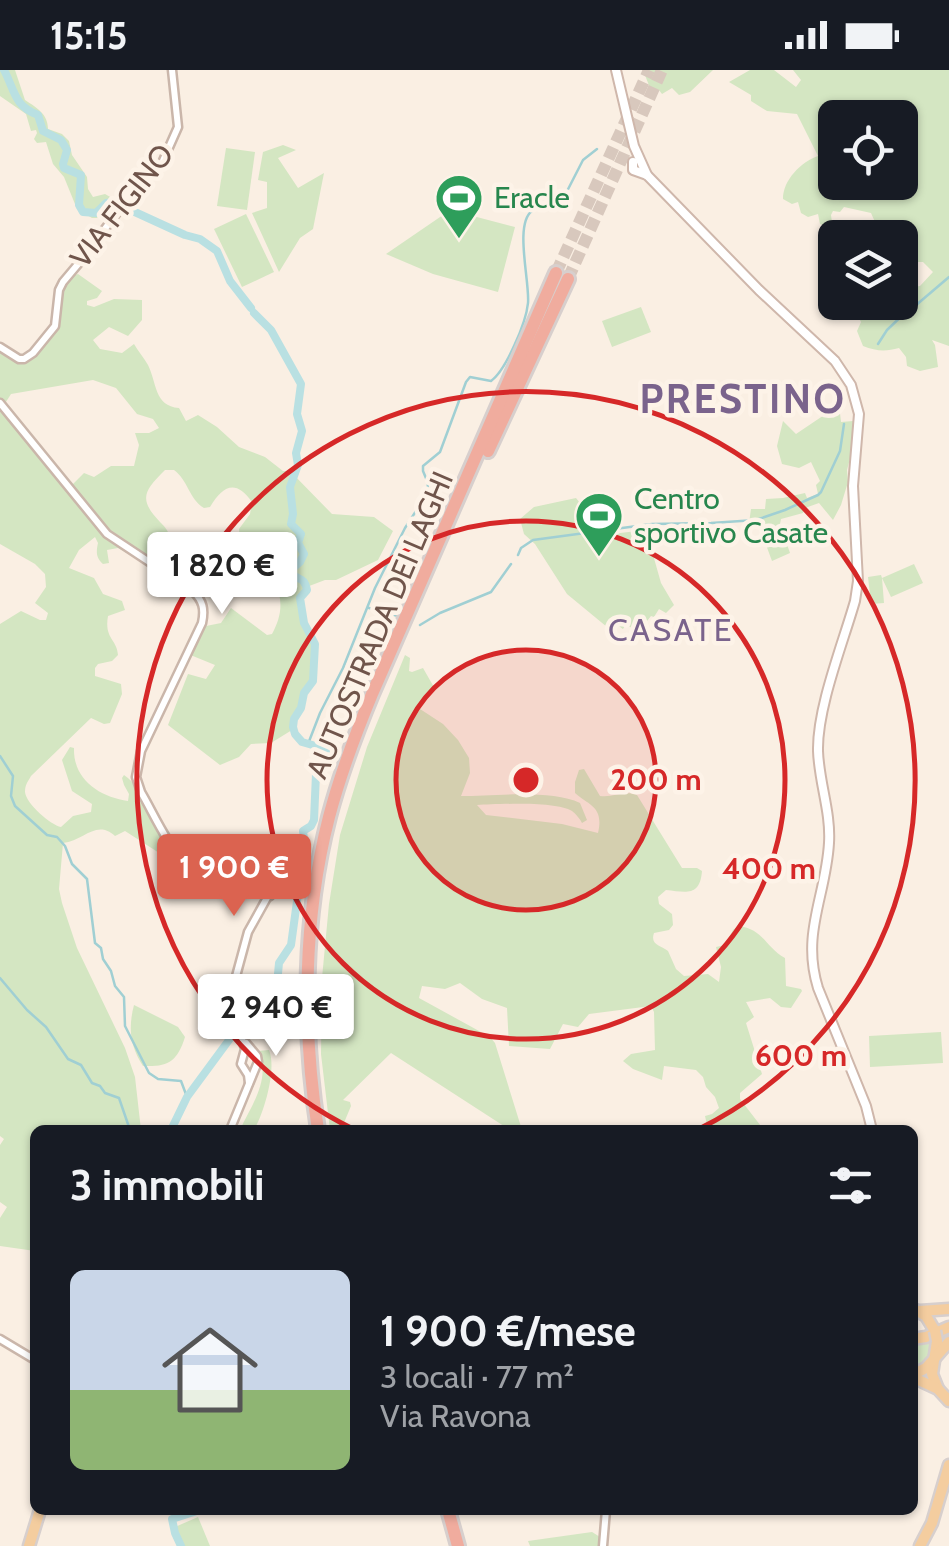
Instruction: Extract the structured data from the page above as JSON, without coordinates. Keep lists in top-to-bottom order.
{
  "streets": {
    "highway": ["AUTOSTRADA DEI LAGHI"],
    "street": ["VIA FIGINO"]
  },
  "districts": ["PRESTINO", "CASATE"],
  "places": {
    "sports": ["Eracle", "Centro sportivo Casate"]
  },
  "page": {
    "status": "15:15",
    "price": ["1 820 €", "1 900 €", "2 940 €"],
    "heading": "3 immobili",
    "list": [
      {
        "name": "1 900 €/mese",
        "note": "3 locali · 77 m² · Via Ravona"
      }
    ]
  },
  "rings": ["200 m", "400 m", "600 m"]
}
